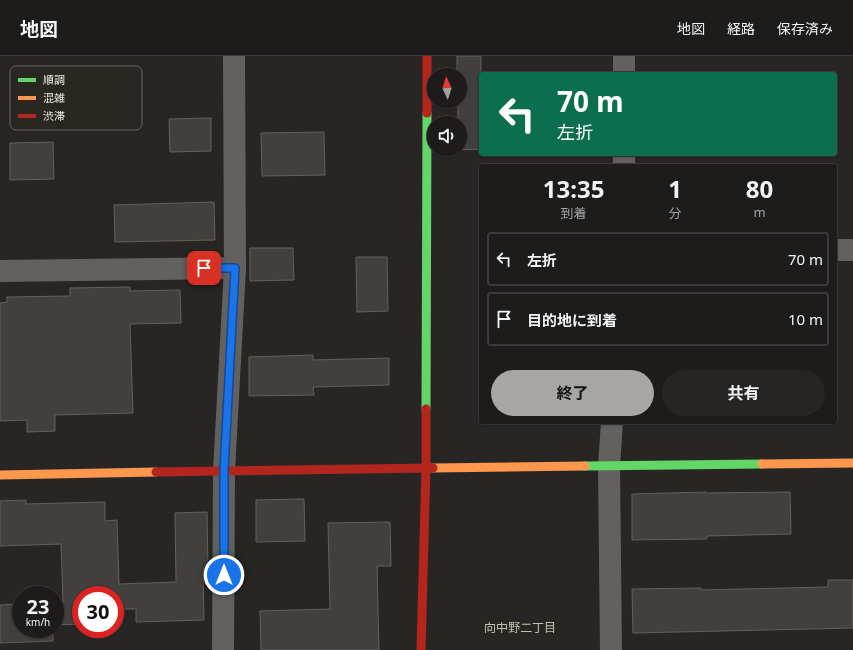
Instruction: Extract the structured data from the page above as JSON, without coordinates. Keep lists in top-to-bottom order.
{
  "districts": ["向中野二丁目"],
  "legend": ["順調", "混雑", "渋滞"],
  "north": "top",
  "page": {
    "header": "地図",
    "nav": ["地図", "経路", "保存済み"],
    "turn": ["70 m", "左折"],
    "eta": [
      "13:35",
      "到着",
      "1",
      "分",
      "80",
      "m"
    ],
    "list": [
      {
        "name": "左折",
        "value": "70 m"
      },
      {
        "name": "目的地に到着",
        "value": "10 m"
      }
    ],
    "buttons": ["終了", "共有"],
    "speed": "23 km/h",
    "limit": "30"
  }
}
